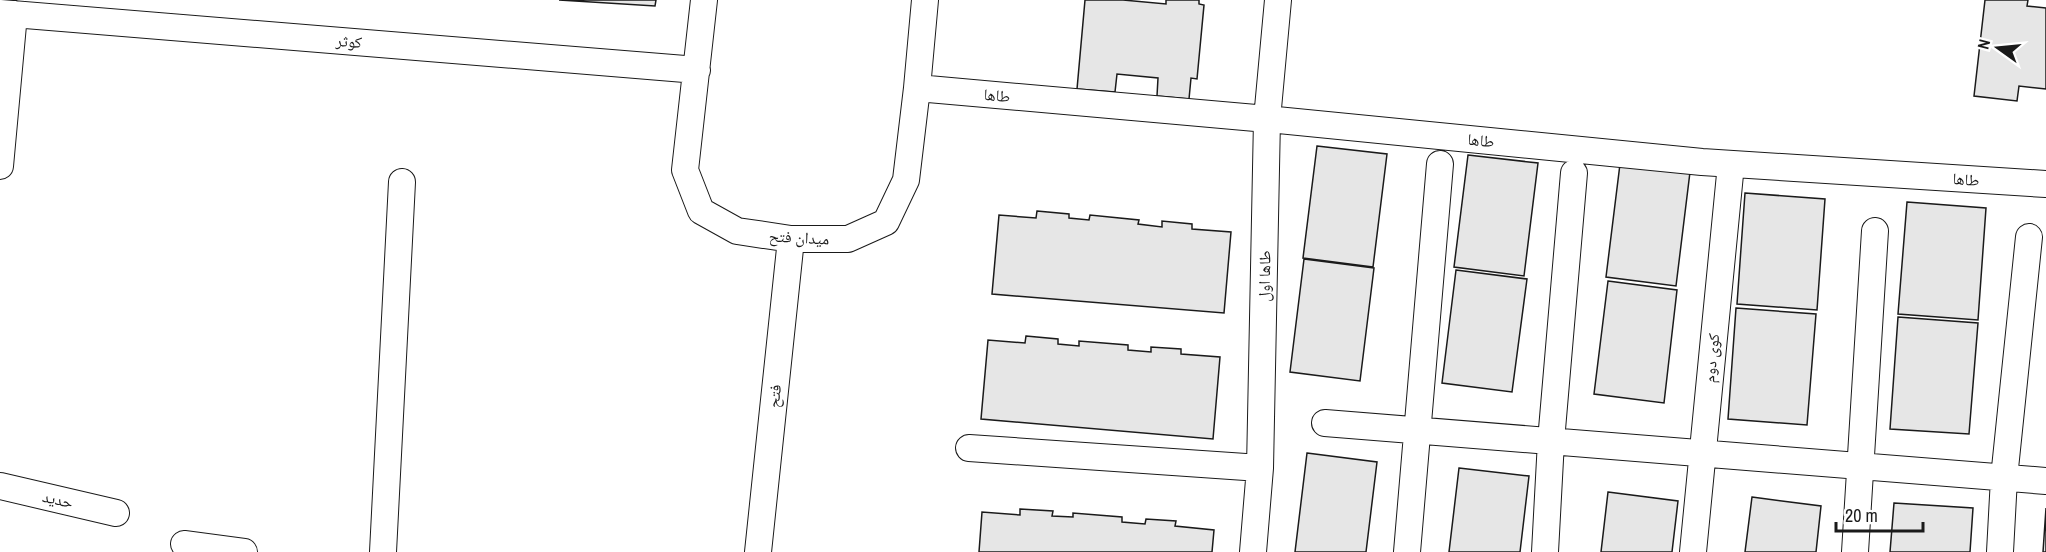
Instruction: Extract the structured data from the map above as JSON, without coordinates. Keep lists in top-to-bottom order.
{
  "streets": {
    "street": [
      "کوثر",
      "طاها",
      "میدان فتح",
      "طاها اول",
      "کوی دوم",
      "فتح",
      "حدید"
    ]
  },
  "crossings": [
    ["کوثر", "میدان فتح"],
    ["طاها", "میدان فتح"],
    ["طاها", "طاها اول"],
    ["طاها", "کوی دوم"],
    ["میدان فتح", "فتح"]
  ],
  "scale_bar": "20 m",
  "north": "left"
}
